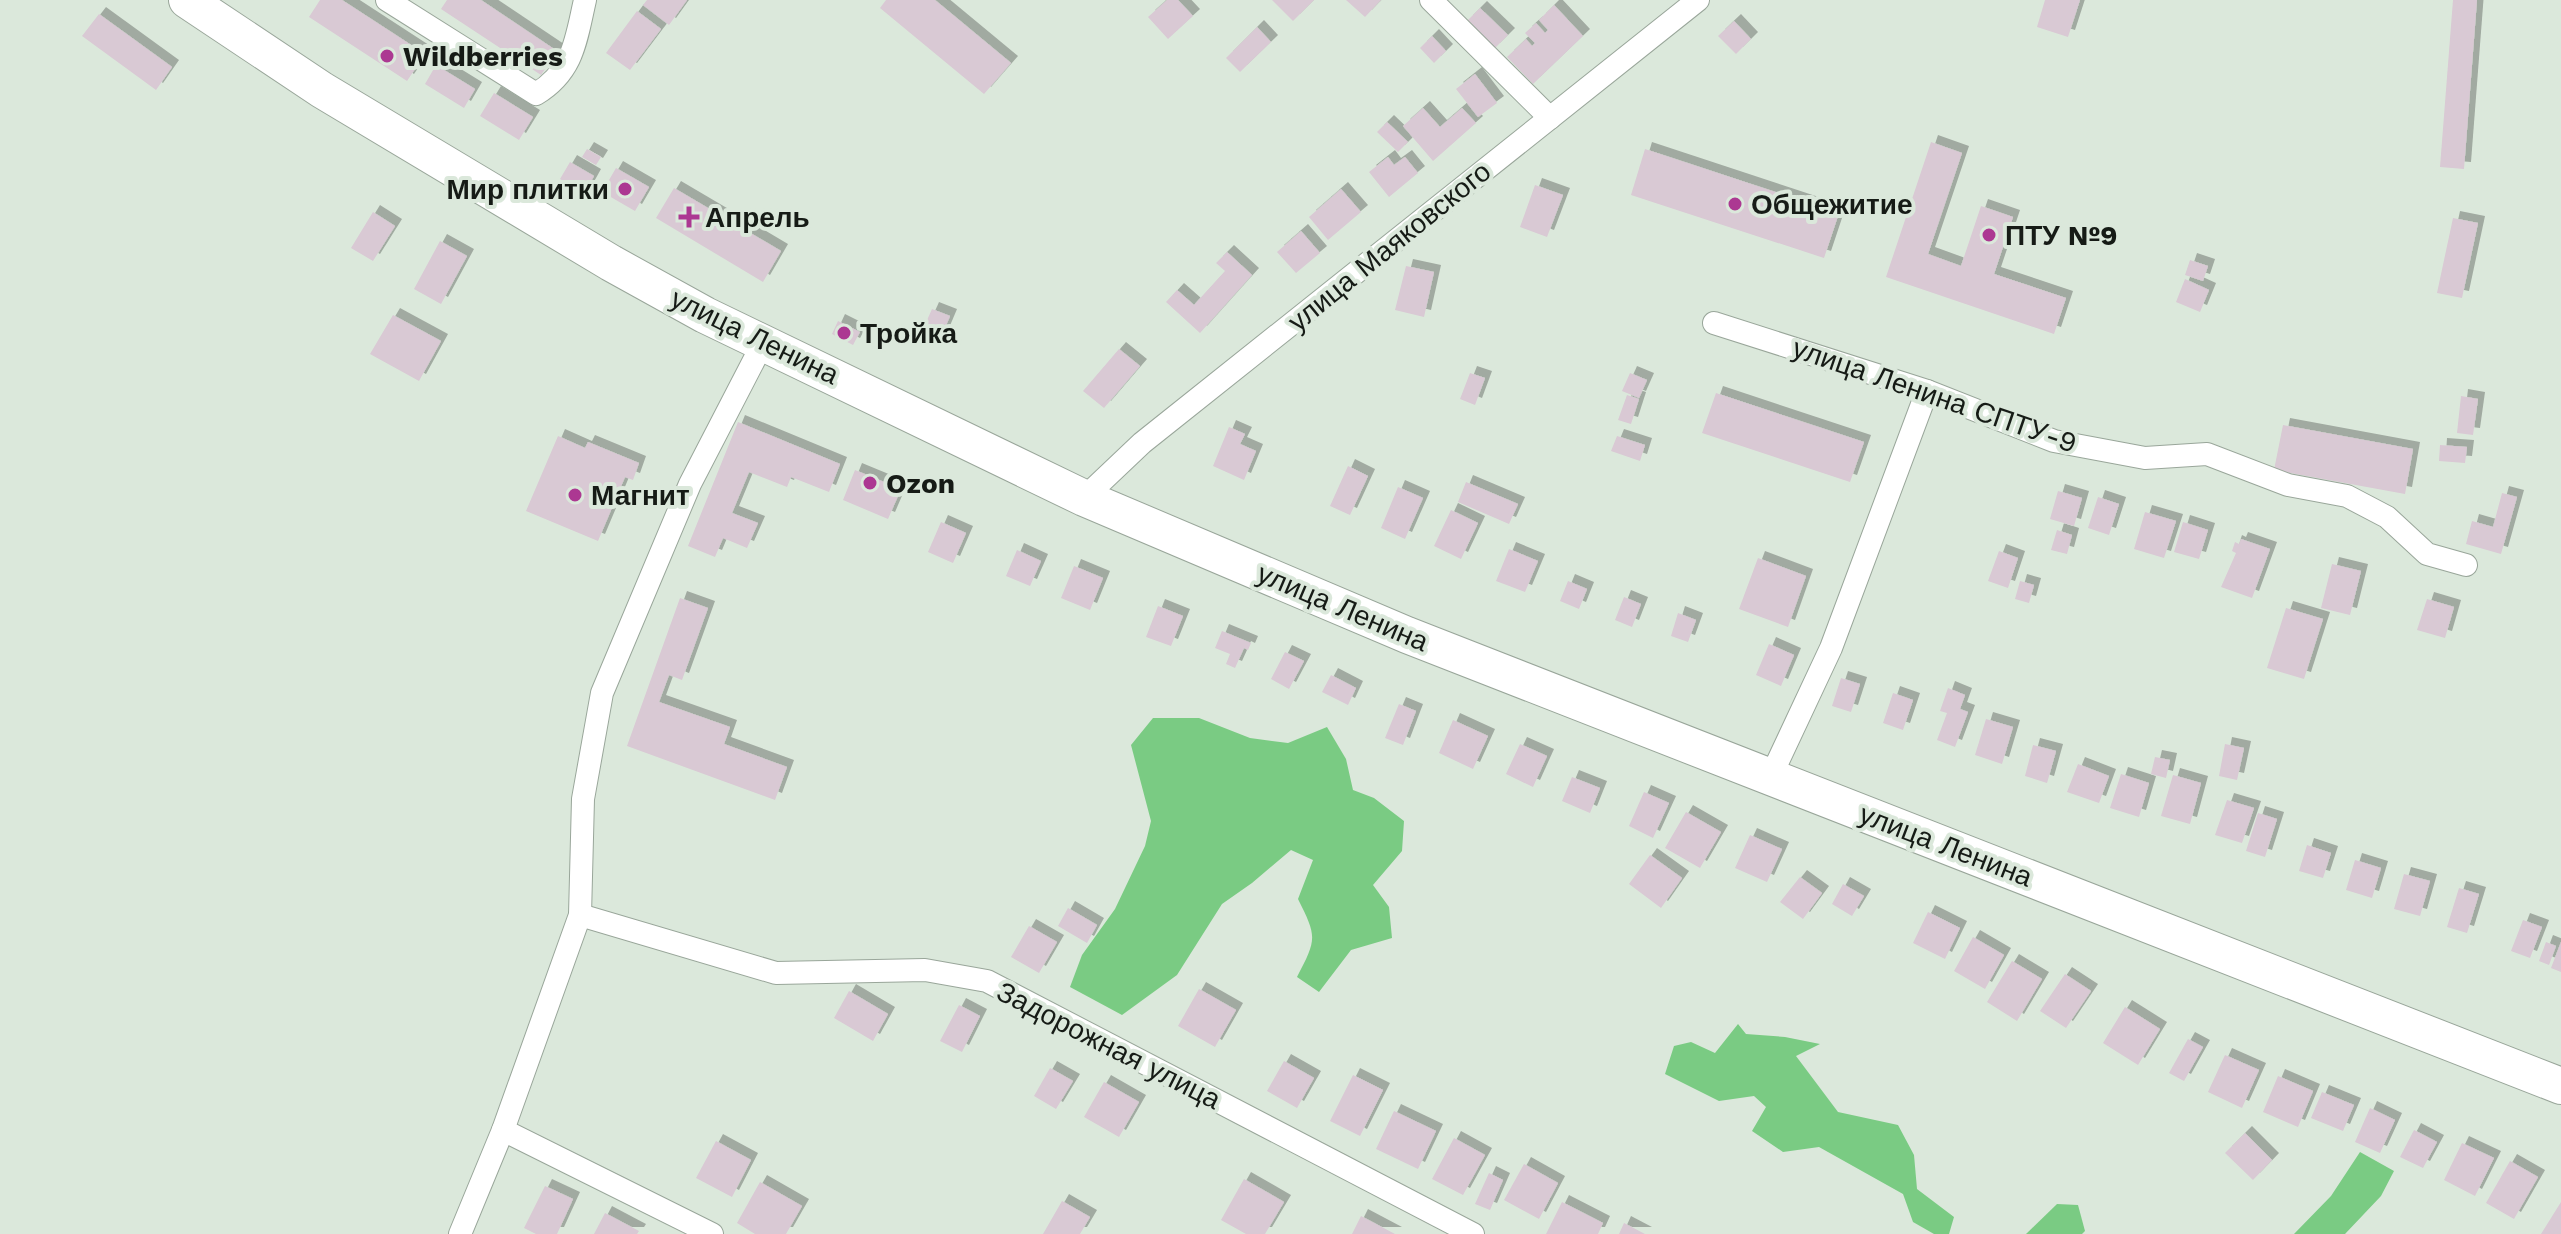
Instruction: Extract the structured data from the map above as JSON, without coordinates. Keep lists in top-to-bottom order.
{
  "streets": {
    "main road": ["улица Ленина"],
    "street": ["улица Маяковского", "улица Ленина СПТУ-9", "Задорожная улица"]
  },
  "crossings": [
    ["улица Маяковского", "улица Ленина"]
  ],
  "places": {
    "other": [
      "Wildberries",
      "Мир плитки",
      "Общежитие",
      "ПТУ №9",
      "Тройка",
      "Ozon",
      "Магнит"
    ],
    "health": ["Апрель"]
  }
}
